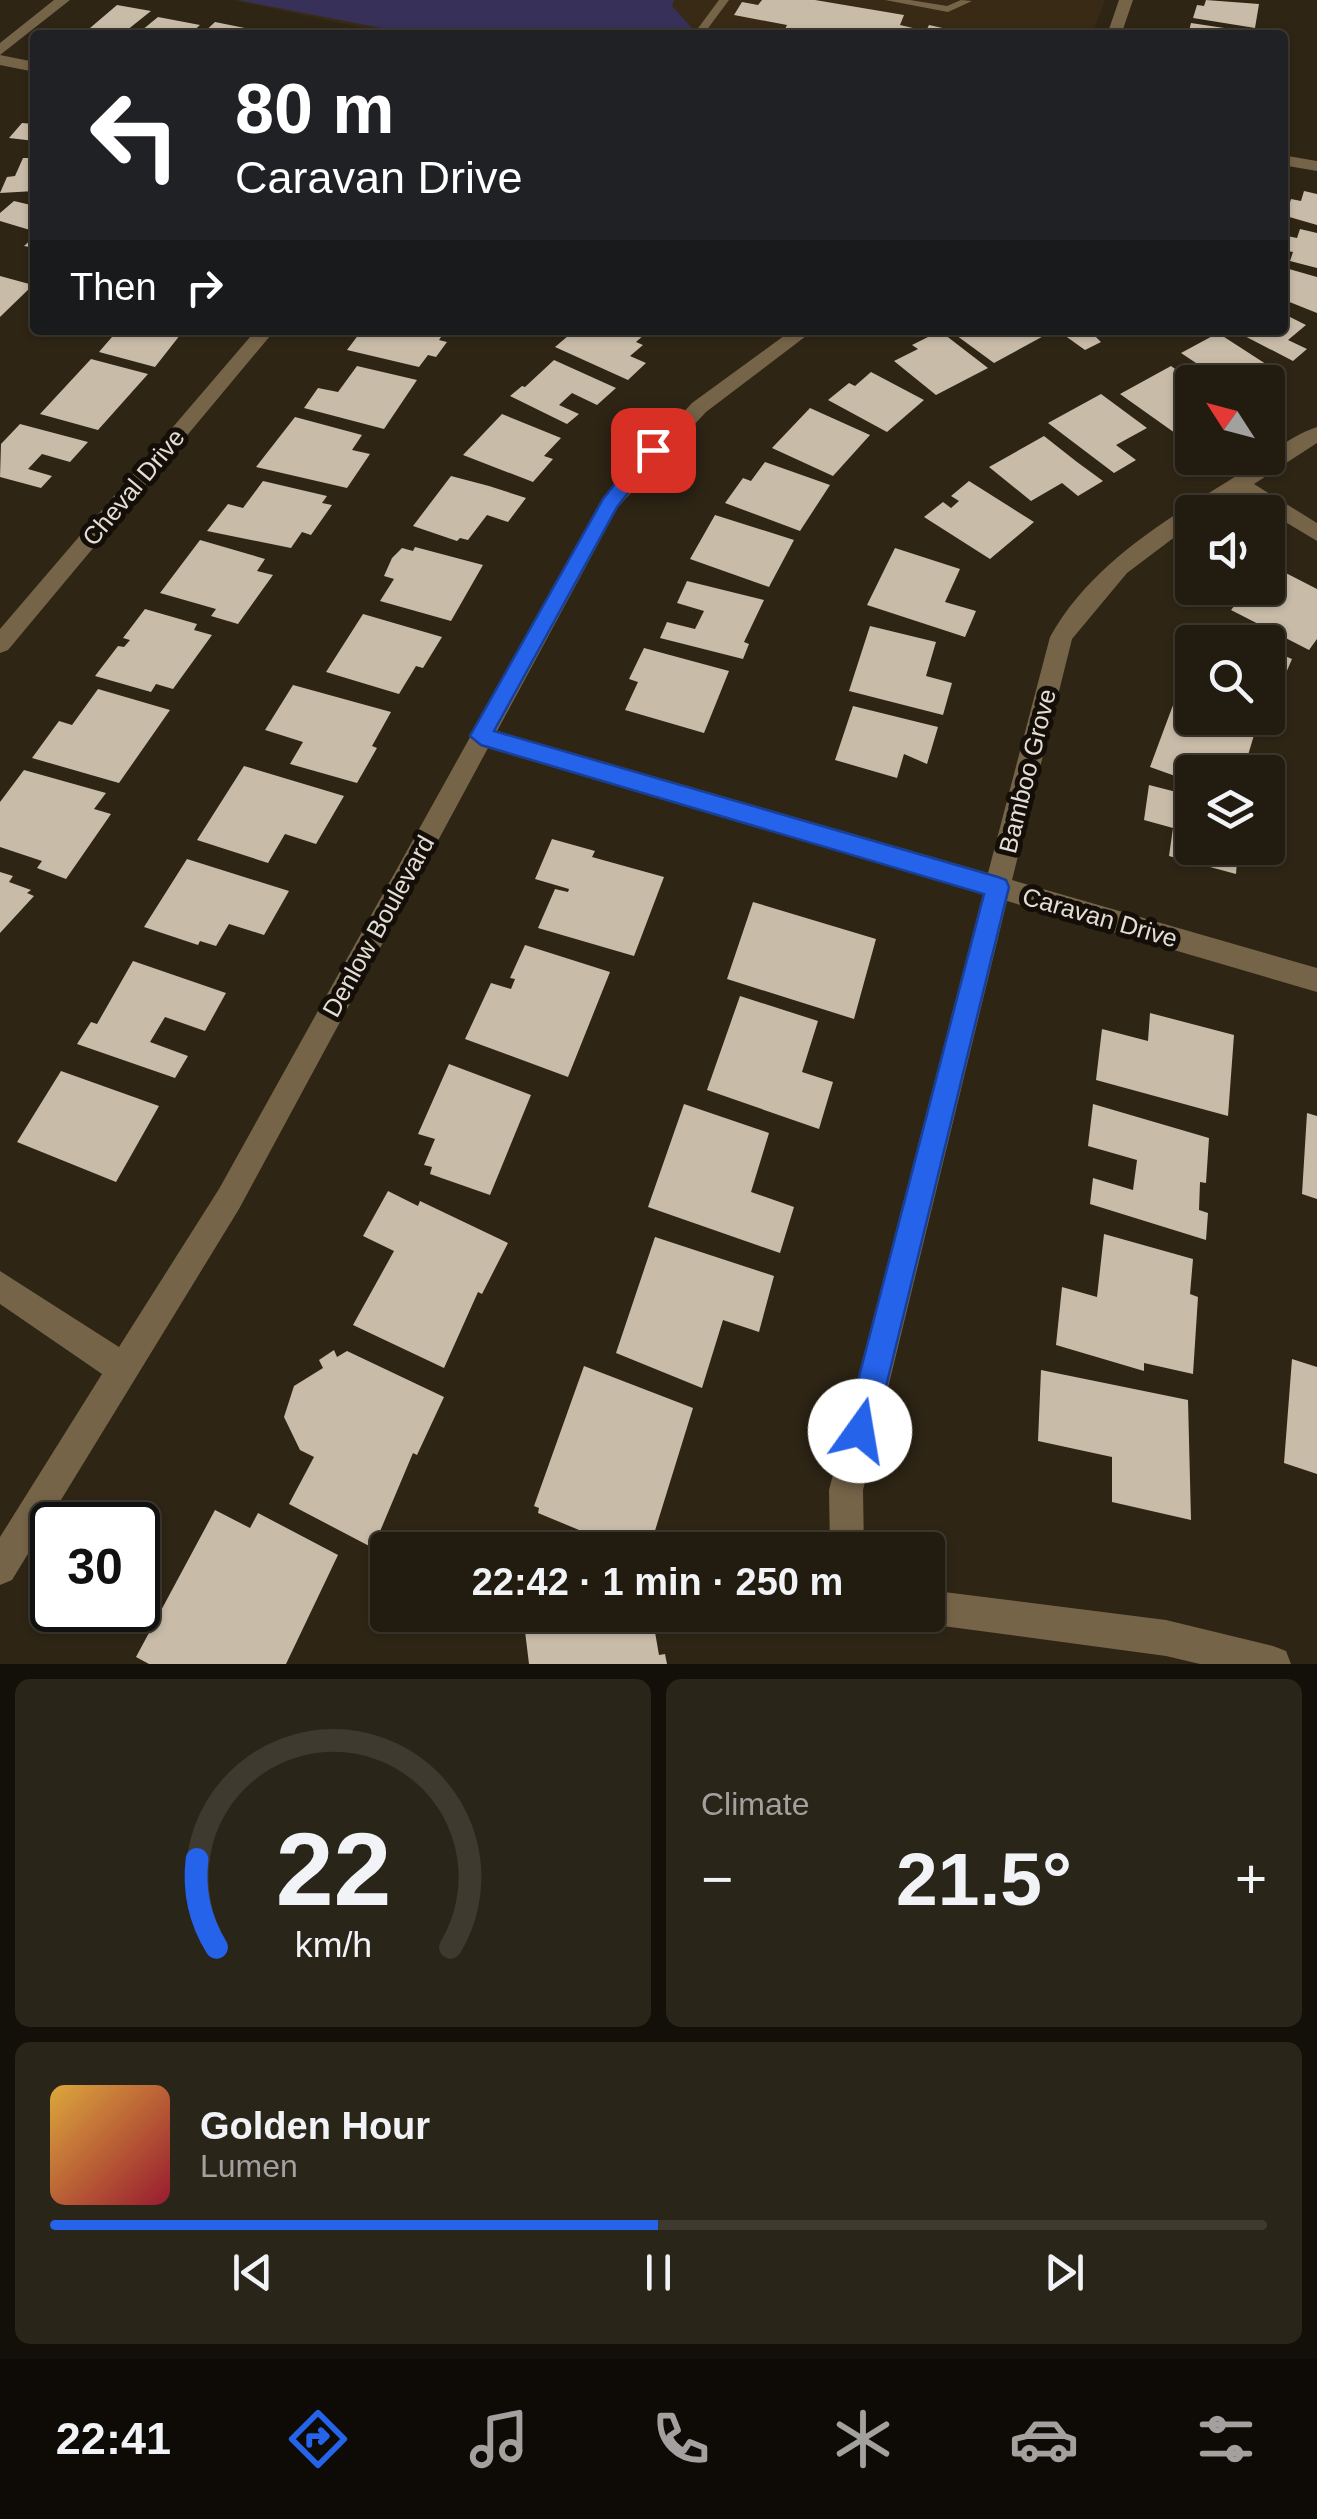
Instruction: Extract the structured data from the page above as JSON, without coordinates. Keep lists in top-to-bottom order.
{
  "streets": {
    "street": [
      "Cheval Drive",
      "Bamboo Grove",
      "Caravan Drive",
      "Denlow Boulevard"
    ]
  },
  "crossings": [
    ["Bamboo Grove", "Caravan Drive"],
    ["Caravan Drive", "Denlow Boulevard"]
  ],
  "north": "top left",
  "page": {
    "turn": ["80 m", "Caravan Drive"],
    "then": "Then",
    "limit": "30",
    "trip": "22:42 · 1 min · 250 m",
    "tile": "Climate",
    "heat": ["−", "21.5°", "+"],
    "song": ["Golden Hour", "Lumen"],
    "tabs": "22:41",
    "gauge": ["22", "km/h"]
  }
}
